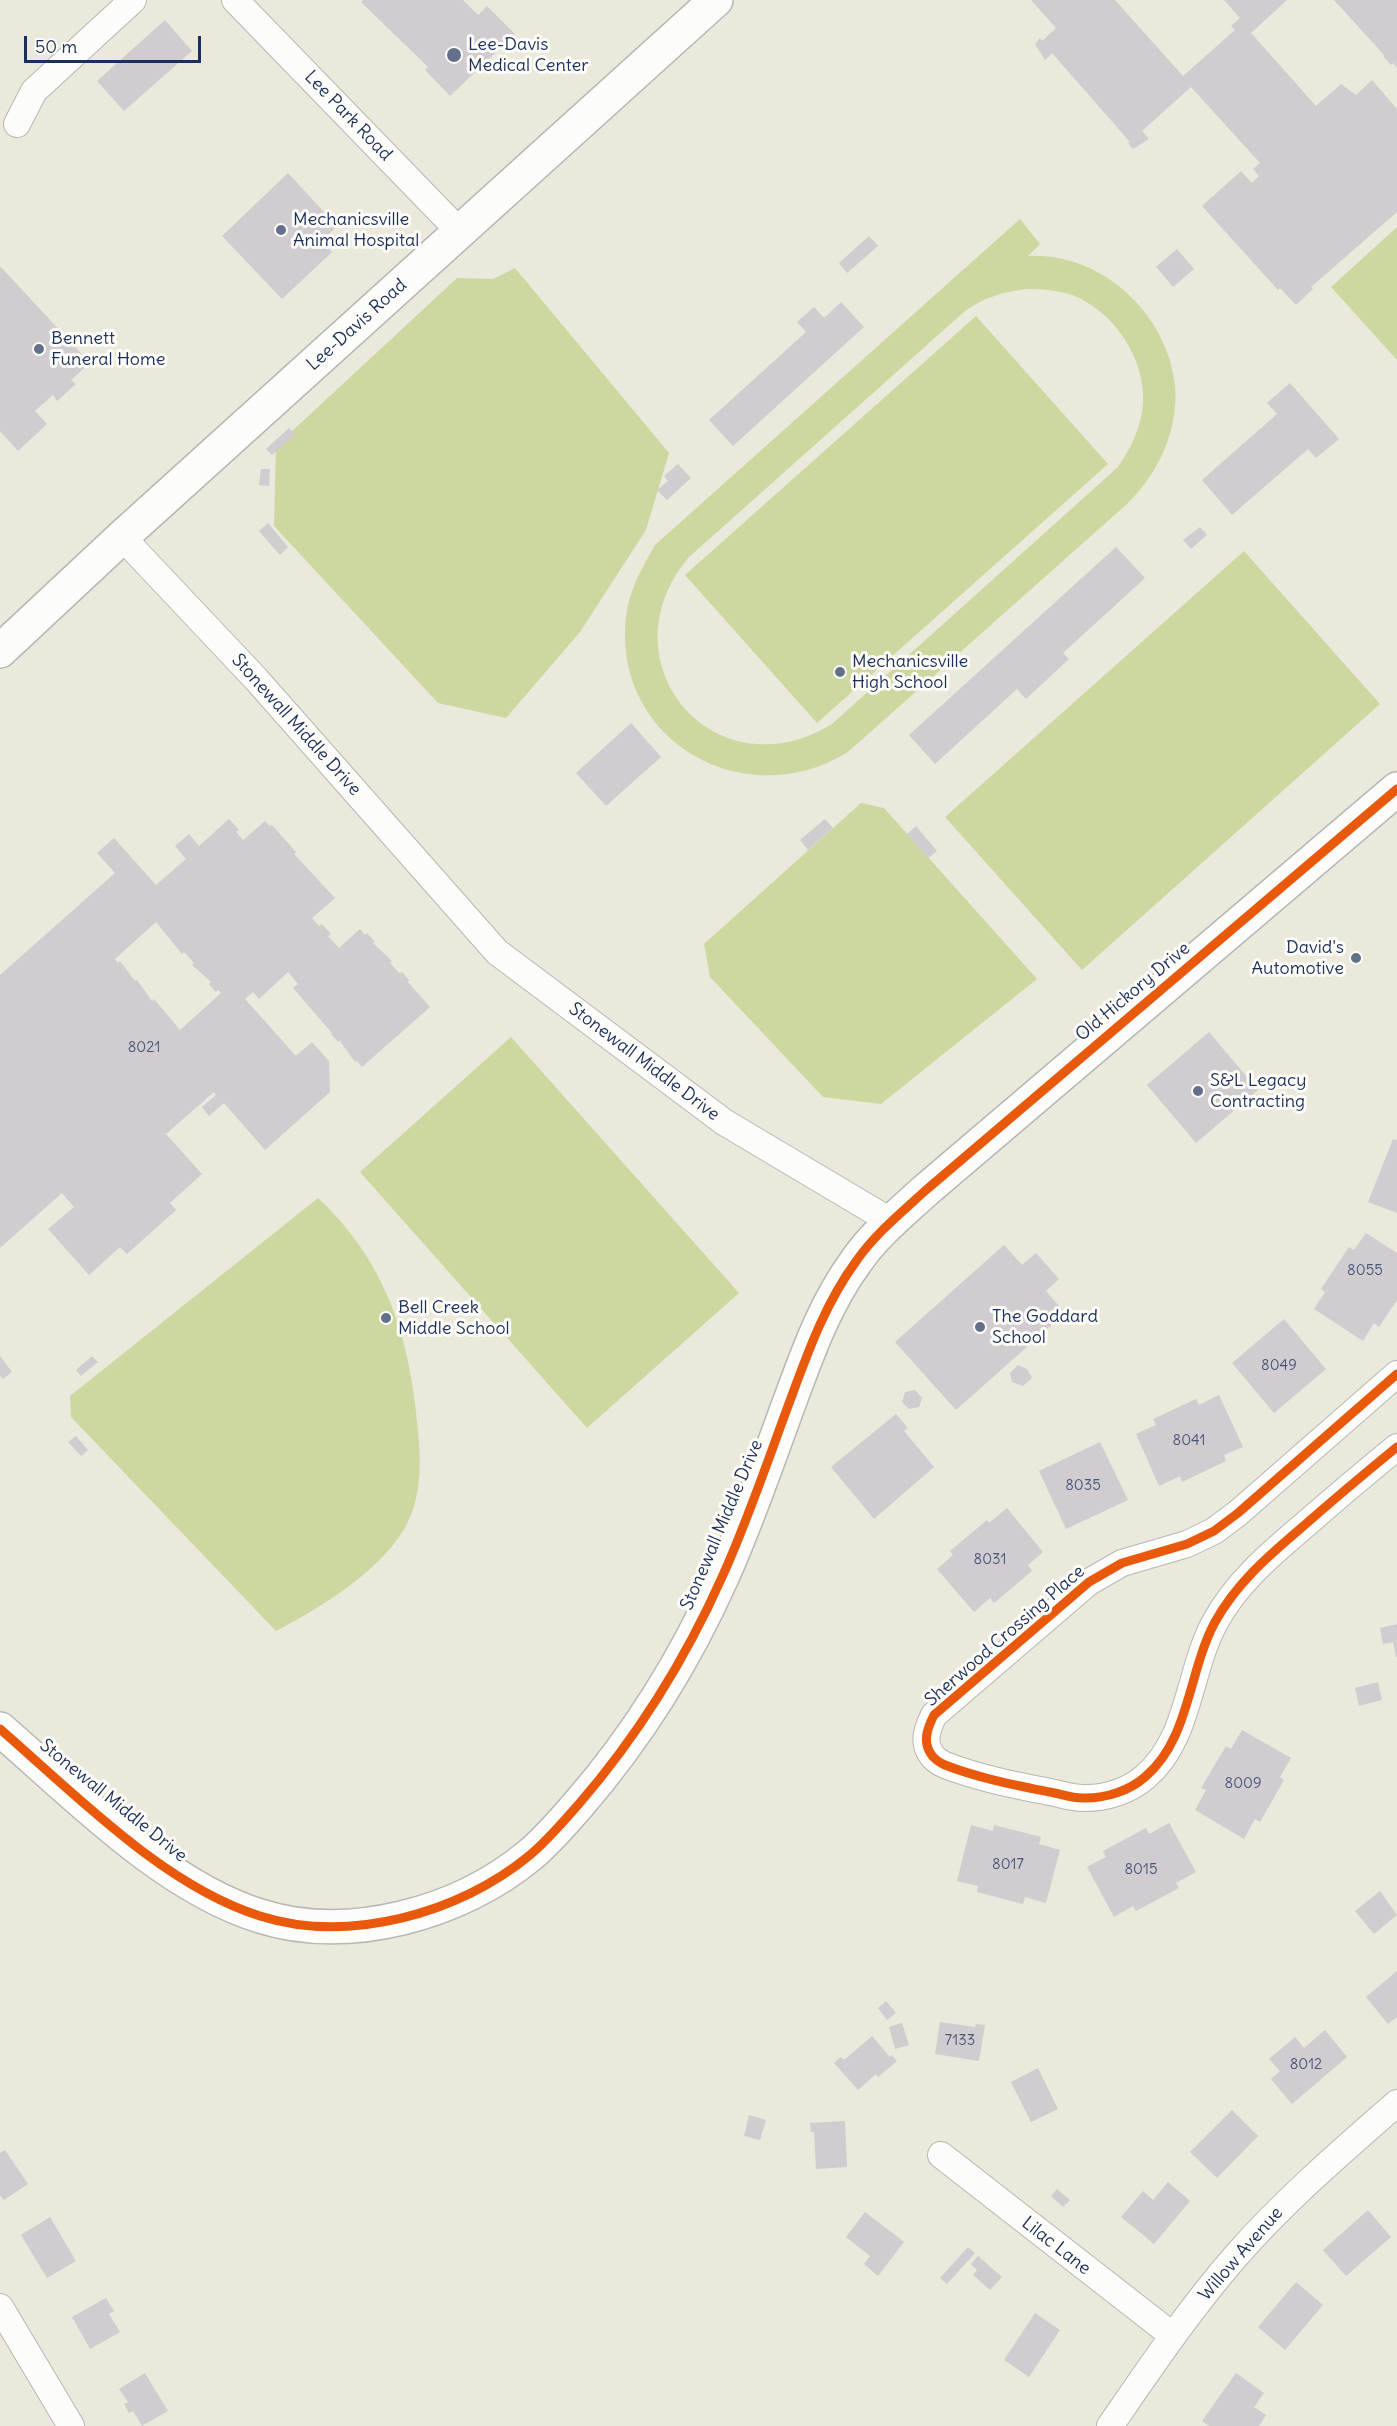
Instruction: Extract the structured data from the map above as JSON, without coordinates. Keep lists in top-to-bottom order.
{
  "streets": {
    "street": [
      "Lee Park Road",
      "Lee-Davis Road",
      "Stonewall Middle Drive",
      "Old Hickory Drive",
      "Sherwood Crossing Place",
      "Lilac Lane",
      "Willow Avenue"
    ]
  },
  "crossings": [
    ["Lee Park Road", "Lee-Davis Road"],
    ["Lee-Davis Road", "Stonewall Middle Drive"],
    ["Stonewall Middle Drive", "Old Hickory Drive"],
    ["Lilac Lane", "Willow Avenue"]
  ],
  "places": [
    "Lee-Davis Medical Center",
    "Mechanicsville Animal Hospital",
    "Bennett Funeral Home",
    "Mechanicsville High School",
    "David's Automotive",
    "S&L Legacy Contracting",
    "Bell Creek Middle School",
    "The Goddard School"
  ],
  "house_numbers": [
    "8021",
    "8055",
    "8049",
    "8041",
    "8035",
    "8031",
    "8009",
    "8017",
    "8015",
    "7133",
    "8012"
  ],
  "scale_bar": "50 m"
}
